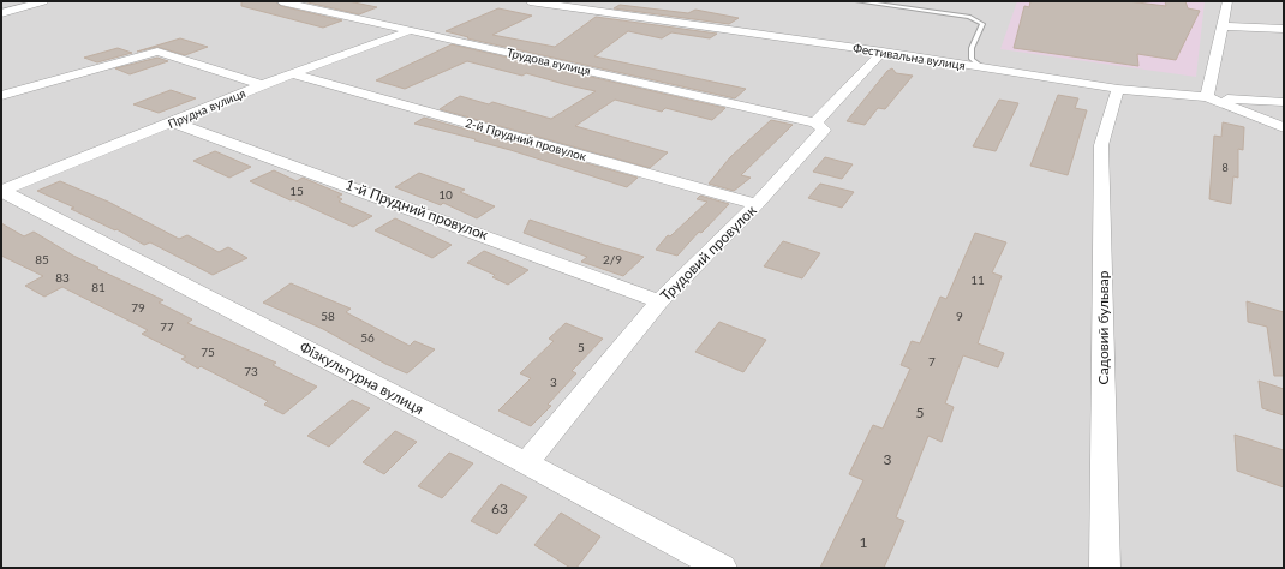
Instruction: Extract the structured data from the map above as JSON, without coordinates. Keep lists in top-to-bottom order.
{
  "streets": {
    "street": [
      "Фестивальна вулиця",
      "Трудова вулиця",
      "Прудна вулиця",
      "2-й Прудний провулок",
      "1-й Прудний провулок",
      "Трудовий провулок",
      "Садовий бульвар",
      "Фізкультурна вулиця"
    ]
  },
  "crossings": [
    ["Фестивальна вулиця", "Садовий бульвар"],
    ["Трудова вулиця", "Прудна вулиця"],
    ["Трудова вулиця", "Трудовий провулок"],
    ["Прудна вулиця", "2-й Прудний провулок"],
    ["Прудна вулиця", "1-й Прудний провулок"],
    ["Прудна вулиця", "Фізкультурна вулиця"],
    ["2-й Прудний провулок", "Трудовий провулок"],
    ["1-й Прудний провулок", "Трудовий провулок"],
    ["Трудовий провулок", "Фізкультурна вулиця"]
  ],
  "house_numbers": [
    "8",
    "15",
    "10",
    "85",
    "2/9",
    "83",
    "11",
    "81",
    "79",
    "58",
    "9",
    "77",
    "56",
    "5",
    "75",
    "7",
    "73",
    "3",
    "5",
    "3",
    "63",
    "1"
  ]
}
